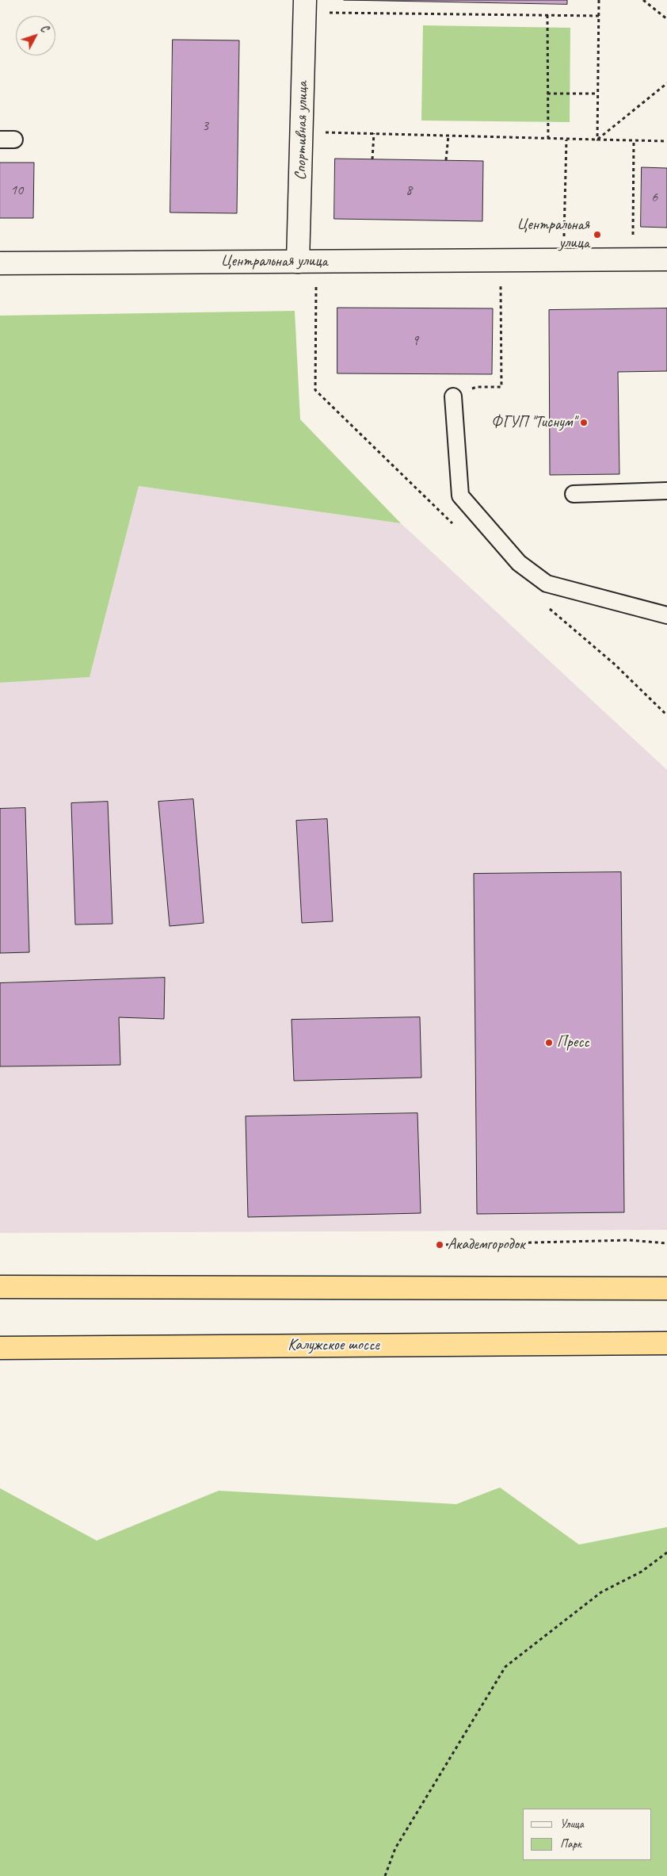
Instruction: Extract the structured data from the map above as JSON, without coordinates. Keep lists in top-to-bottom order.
{
  "streets": {
    "highway": ["Калужское шоссе"],
    "main road": ["Спортивная улица", "Центральная улица"]
  },
  "crossings": [
    ["Спортивная улица", "Центральная улица"]
  ],
  "places": [
    "Центральная улица",
    "ФГУП \"Тиснум\"",
    "Пресс",
    "Академгородок"
  ],
  "house_numbers": [
    "3",
    "10",
    "8",
    "6",
    "9"
  ],
  "legend": ["Улица", "Парк"],
  "north": "top right"
}
